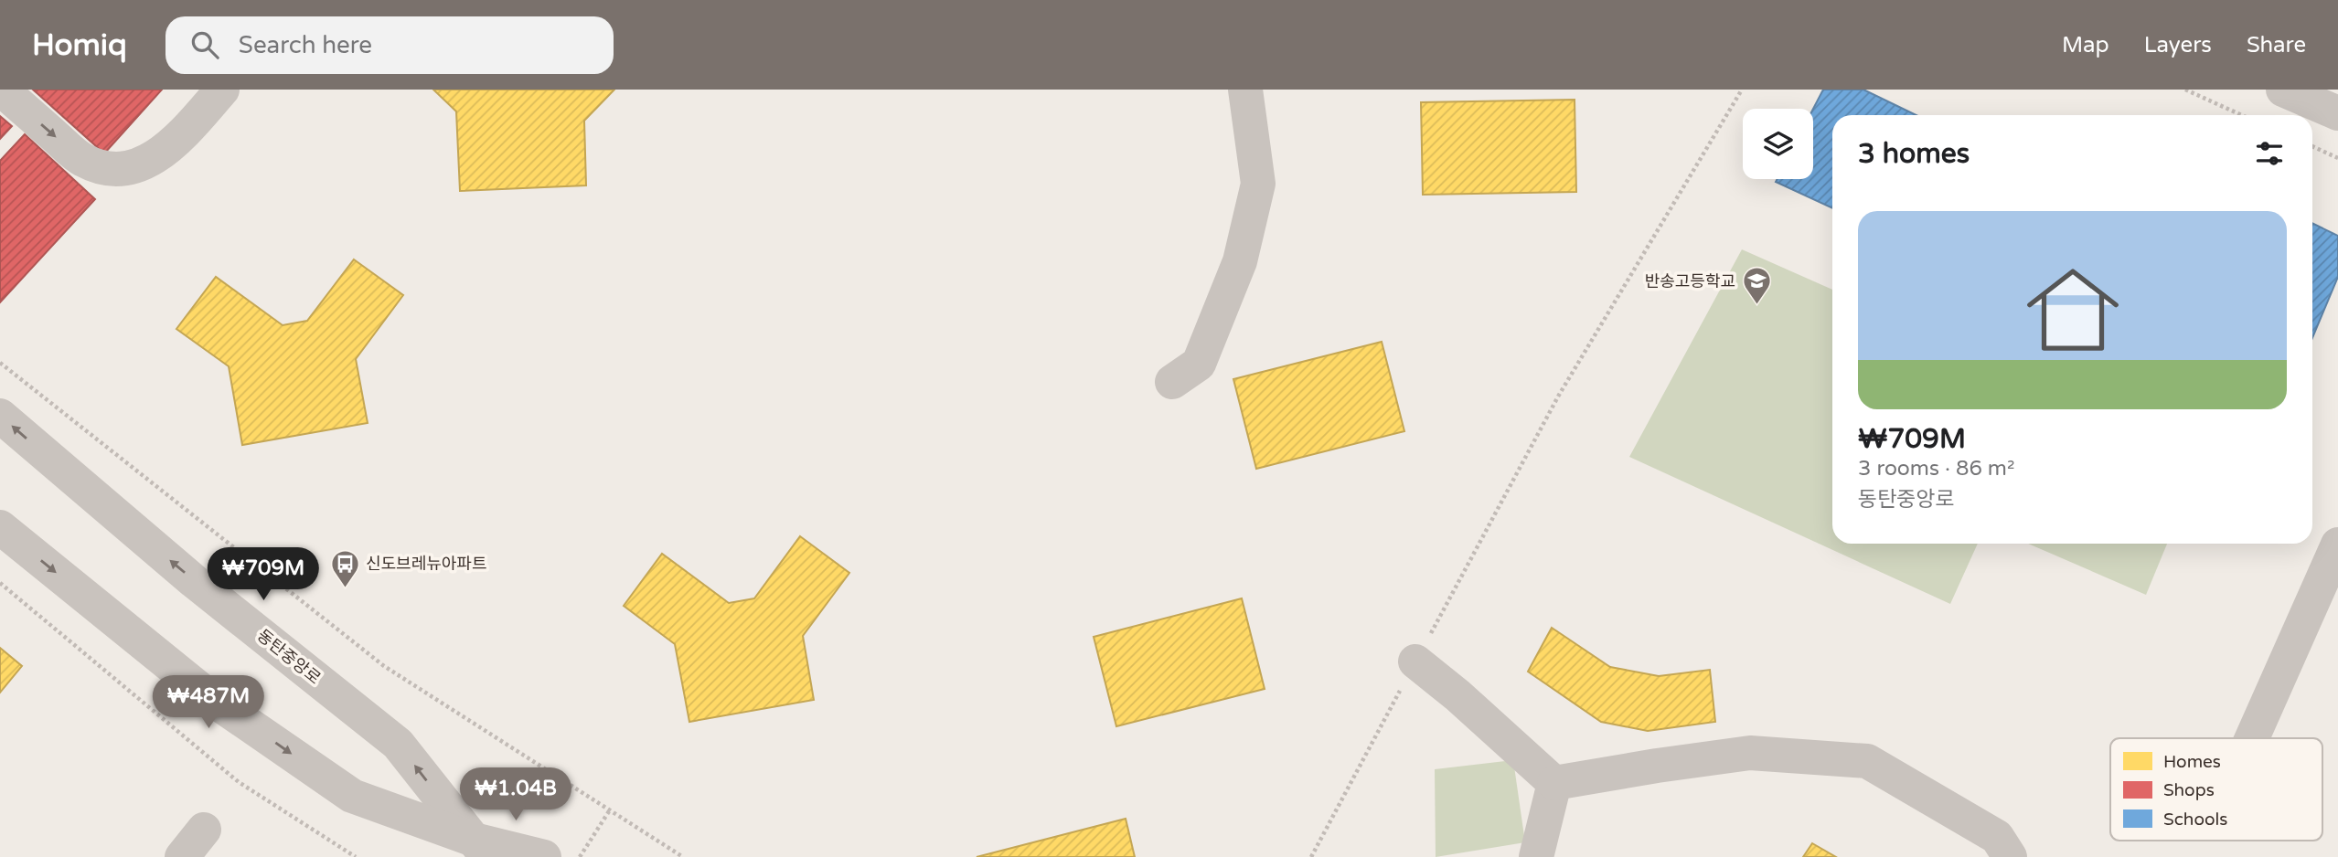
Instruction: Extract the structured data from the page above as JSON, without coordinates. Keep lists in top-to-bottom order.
{
  "streets": {
    "street": ["동탄중앙로"]
  },
  "places": {
    "school or university": ["반송고등학교"],
    "bus stop": ["신도브레뉴아파트"]
  },
  "legend": ["Homes", "Shops", "Schools"],
  "page": {
    "header": "Homiq",
    "search": "Search here",
    "nav": ["Map", "Layers", "Share"],
    "heading": "3 homes",
    "list": [
      {
        "name": "₩709M",
        "note": "3 rooms · 86 m² · 동탄중앙로"
      }
    ],
    "price": ["₩709M", "₩487M", "₩1.04B"]
  }
}
